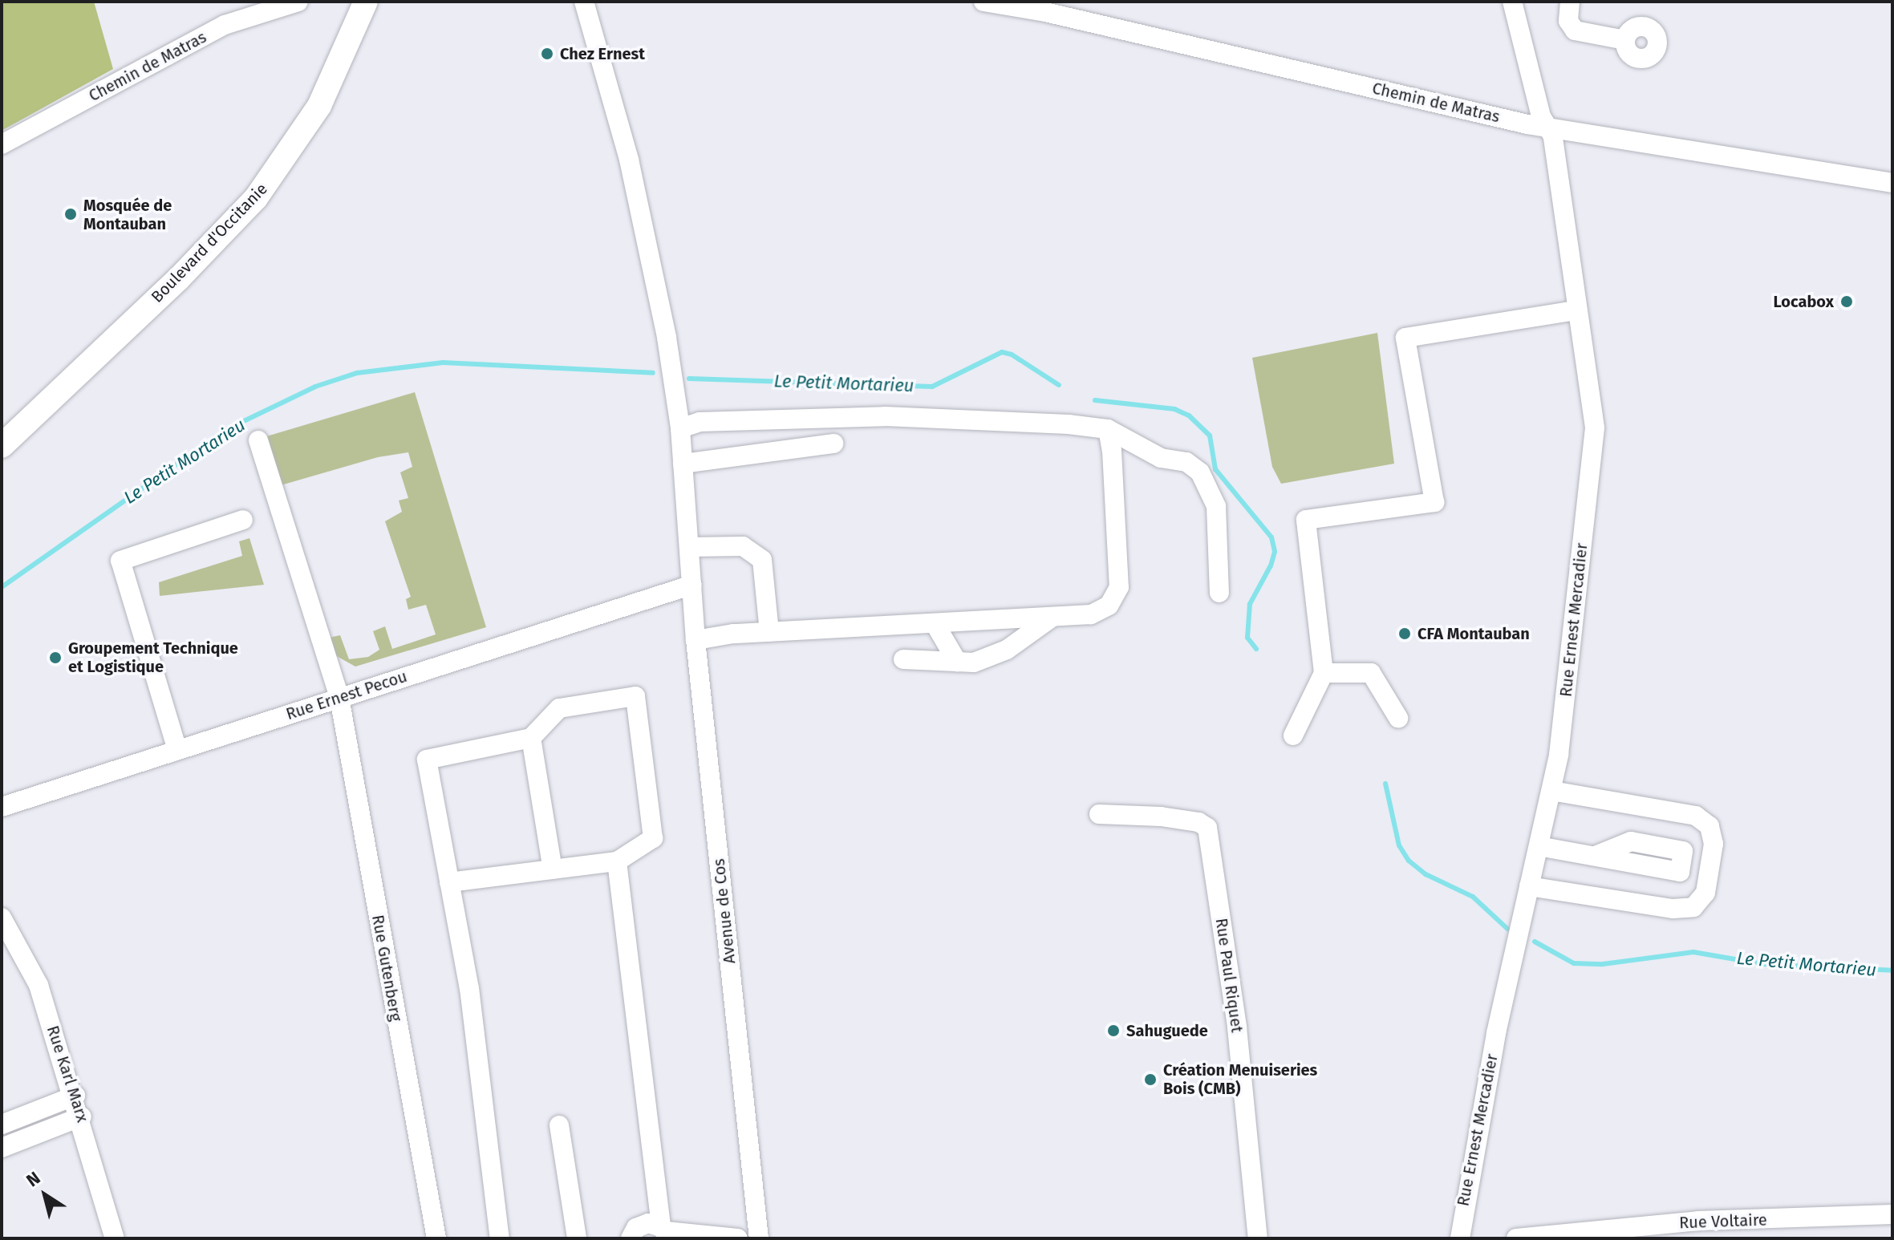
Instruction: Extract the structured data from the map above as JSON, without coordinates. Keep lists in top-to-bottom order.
{
  "streets": {
    "main road": ["Boulevard d'Occitanie"],
    "street": [
      "Chemin de Matras",
      "Rue Ernest Mercadier",
      "Rue Ernest Pecou",
      "Avenue de Cos",
      "Rue Gutenberg",
      "Rue Paul Riquet",
      "Rue Karl Marx",
      "Rue Voltaire"
    ]
  },
  "crossings": [
    ["Chemin de Matras", "Rue Ernest Mercadier"],
    ["Rue Ernest Pecou", "Avenue de Cos"],
    ["Rue Ernest Pecou", "Rue Gutenberg"]
  ],
  "water": ["Le Petit Mortarieu"],
  "places": [
    "Chez Ernest",
    "Mosquée de Montauban",
    "Locabox",
    "CFA Montauban",
    "Groupement Technique et Logistique",
    "Sahuguede",
    "Création Menuiseries Bois (CMB)"
  ],
  "north": "top left"
}
